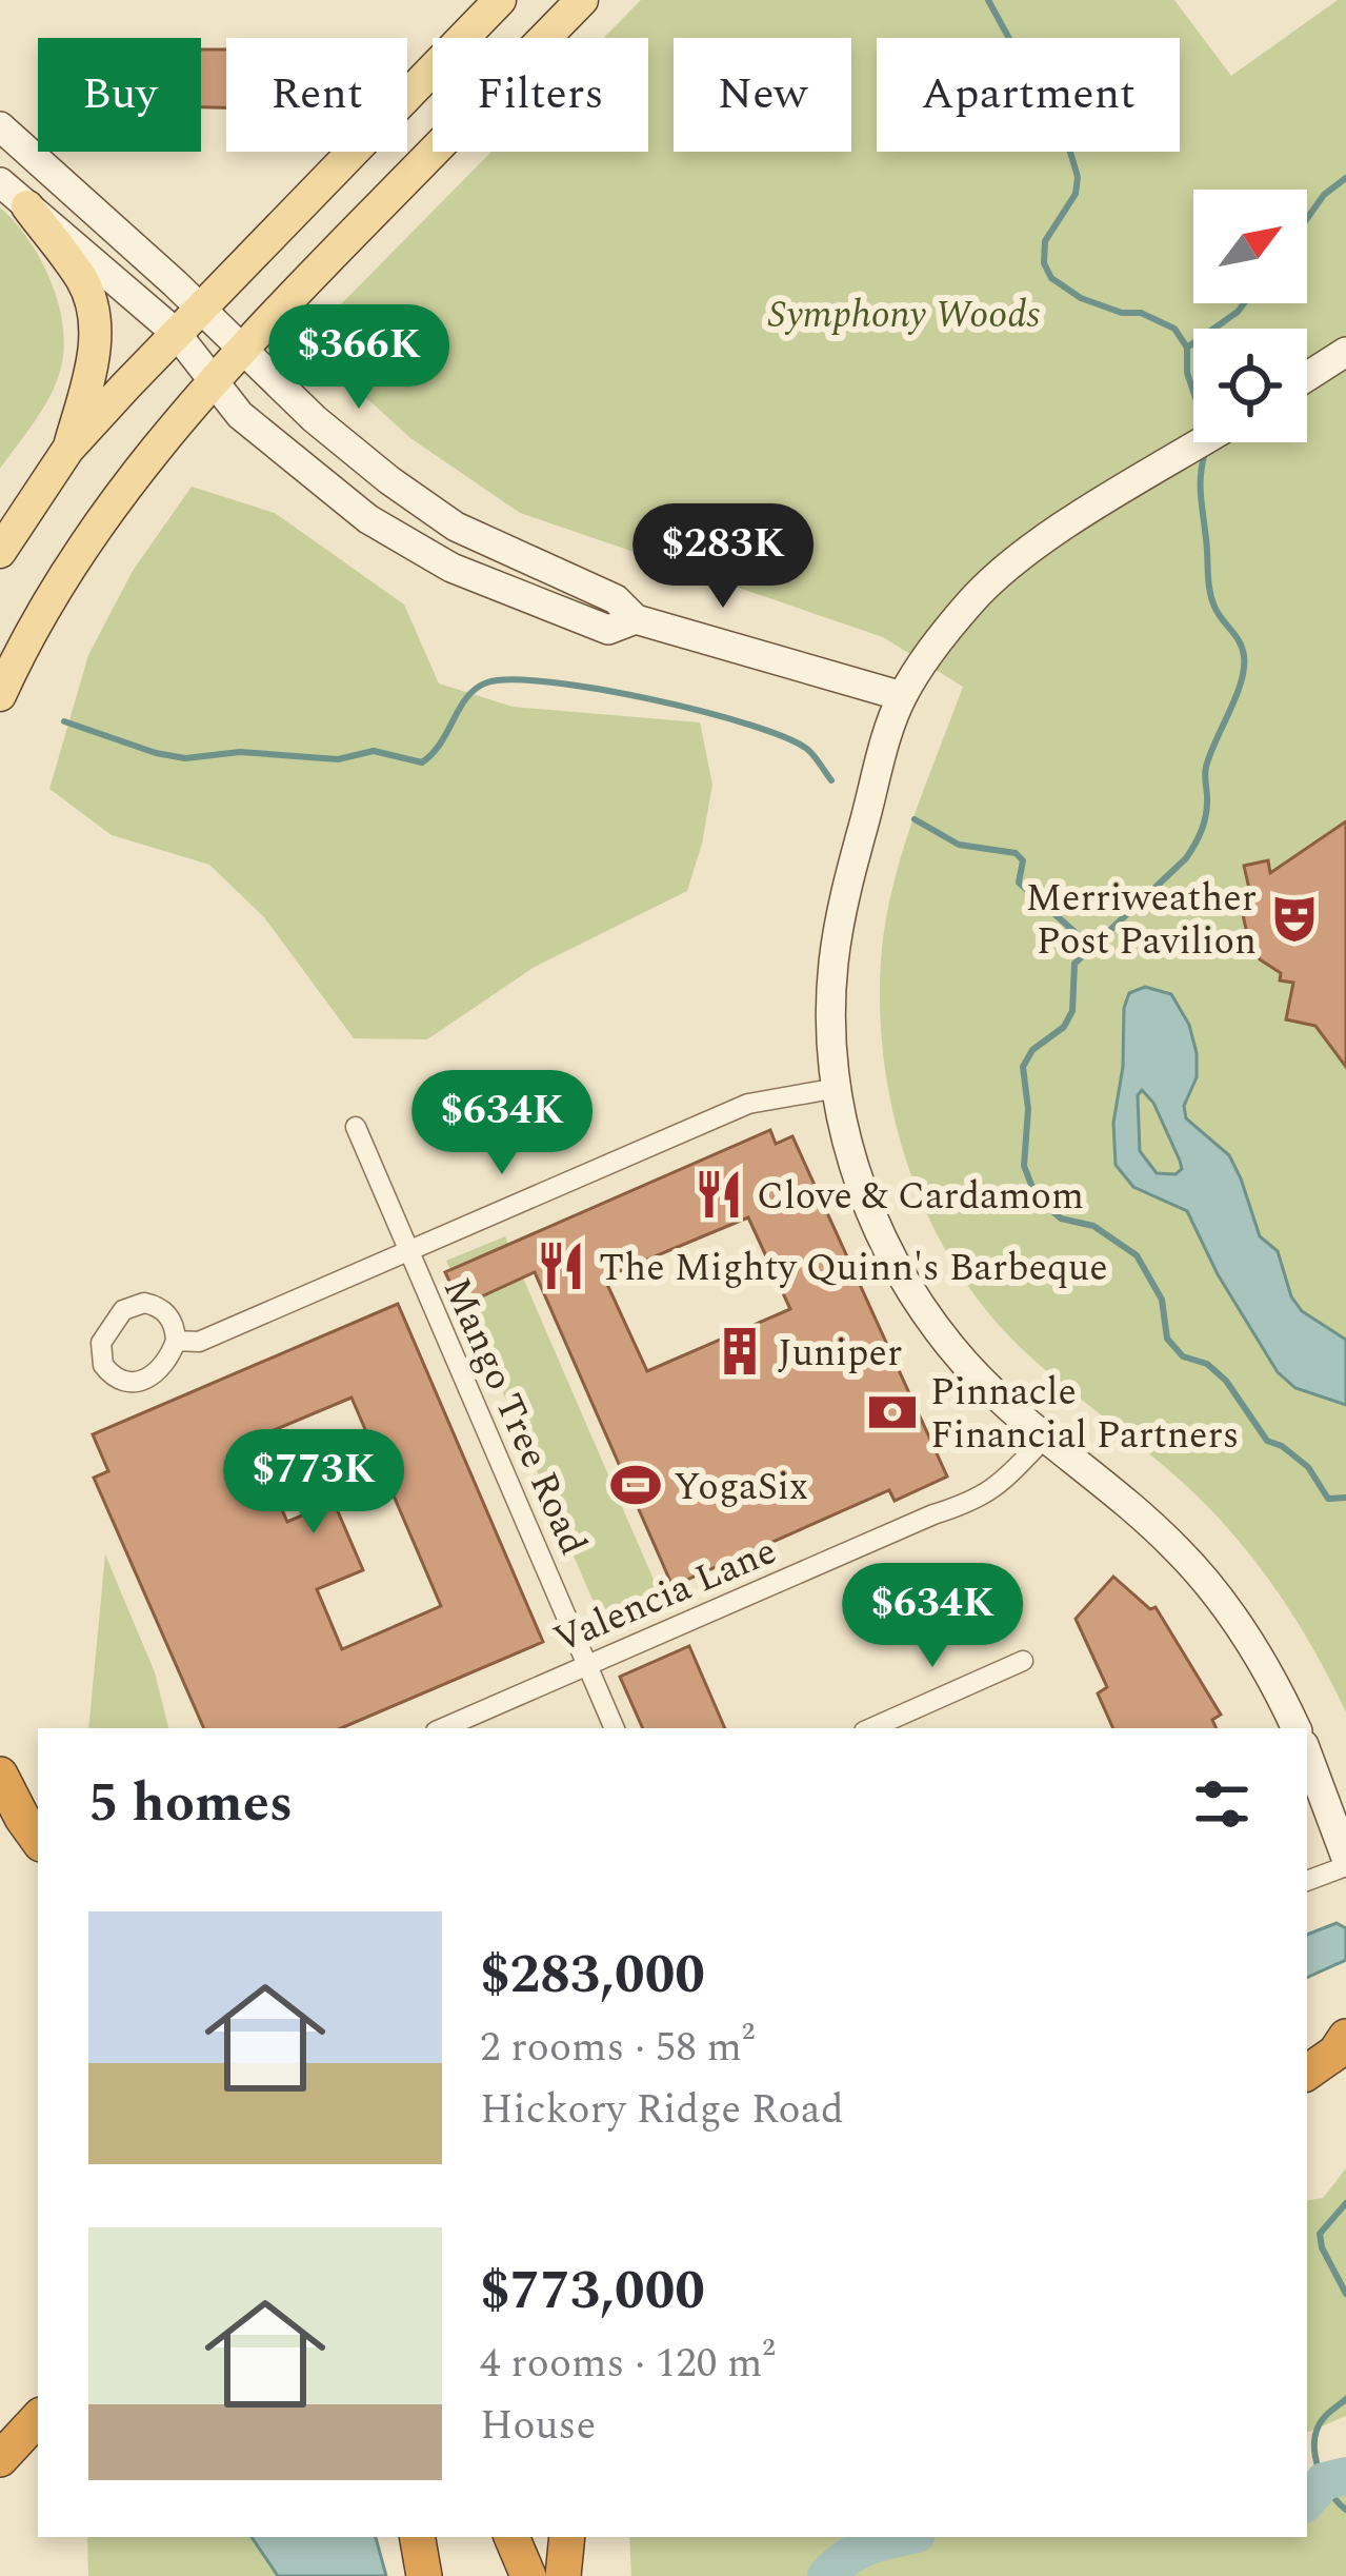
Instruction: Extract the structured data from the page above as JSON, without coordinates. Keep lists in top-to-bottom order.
{
  "streets": {
    "street": ["Mango Tree Road", "Valencia Lane"]
  },
  "crossings": [
    ["Mango Tree Road", "Valencia Lane"]
  ],
  "parks": ["Symphony Woods"],
  "places": {
    "theatre": ["Merriweather Post Pavilion"],
    "restaurant": ["Clove & Cardamom", "The Mighty Quinn's Barbeque"],
    "building": ["Juniper"],
    "bank": ["Pinnacle Financial Partners"],
    "sports": ["YogaSix"]
  },
  "north": "top right",
  "page": {
    "chip": [
      "Buy",
      "Rent",
      "Filters",
      "New",
      "Apartment"
    ],
    "price": [
      "$366K",
      "$283K",
      "$634K",
      "$773K",
      "$634K"
    ],
    "heading": "5 homes",
    "list": [
      {
        "name": "$283,000",
        "note": "2 rooms · 58 m² · Hickory Ridge Road"
      },
      {
        "name": "$773,000",
        "note": "4 rooms · 120 m² · House"
      }
    ]
  }
}
